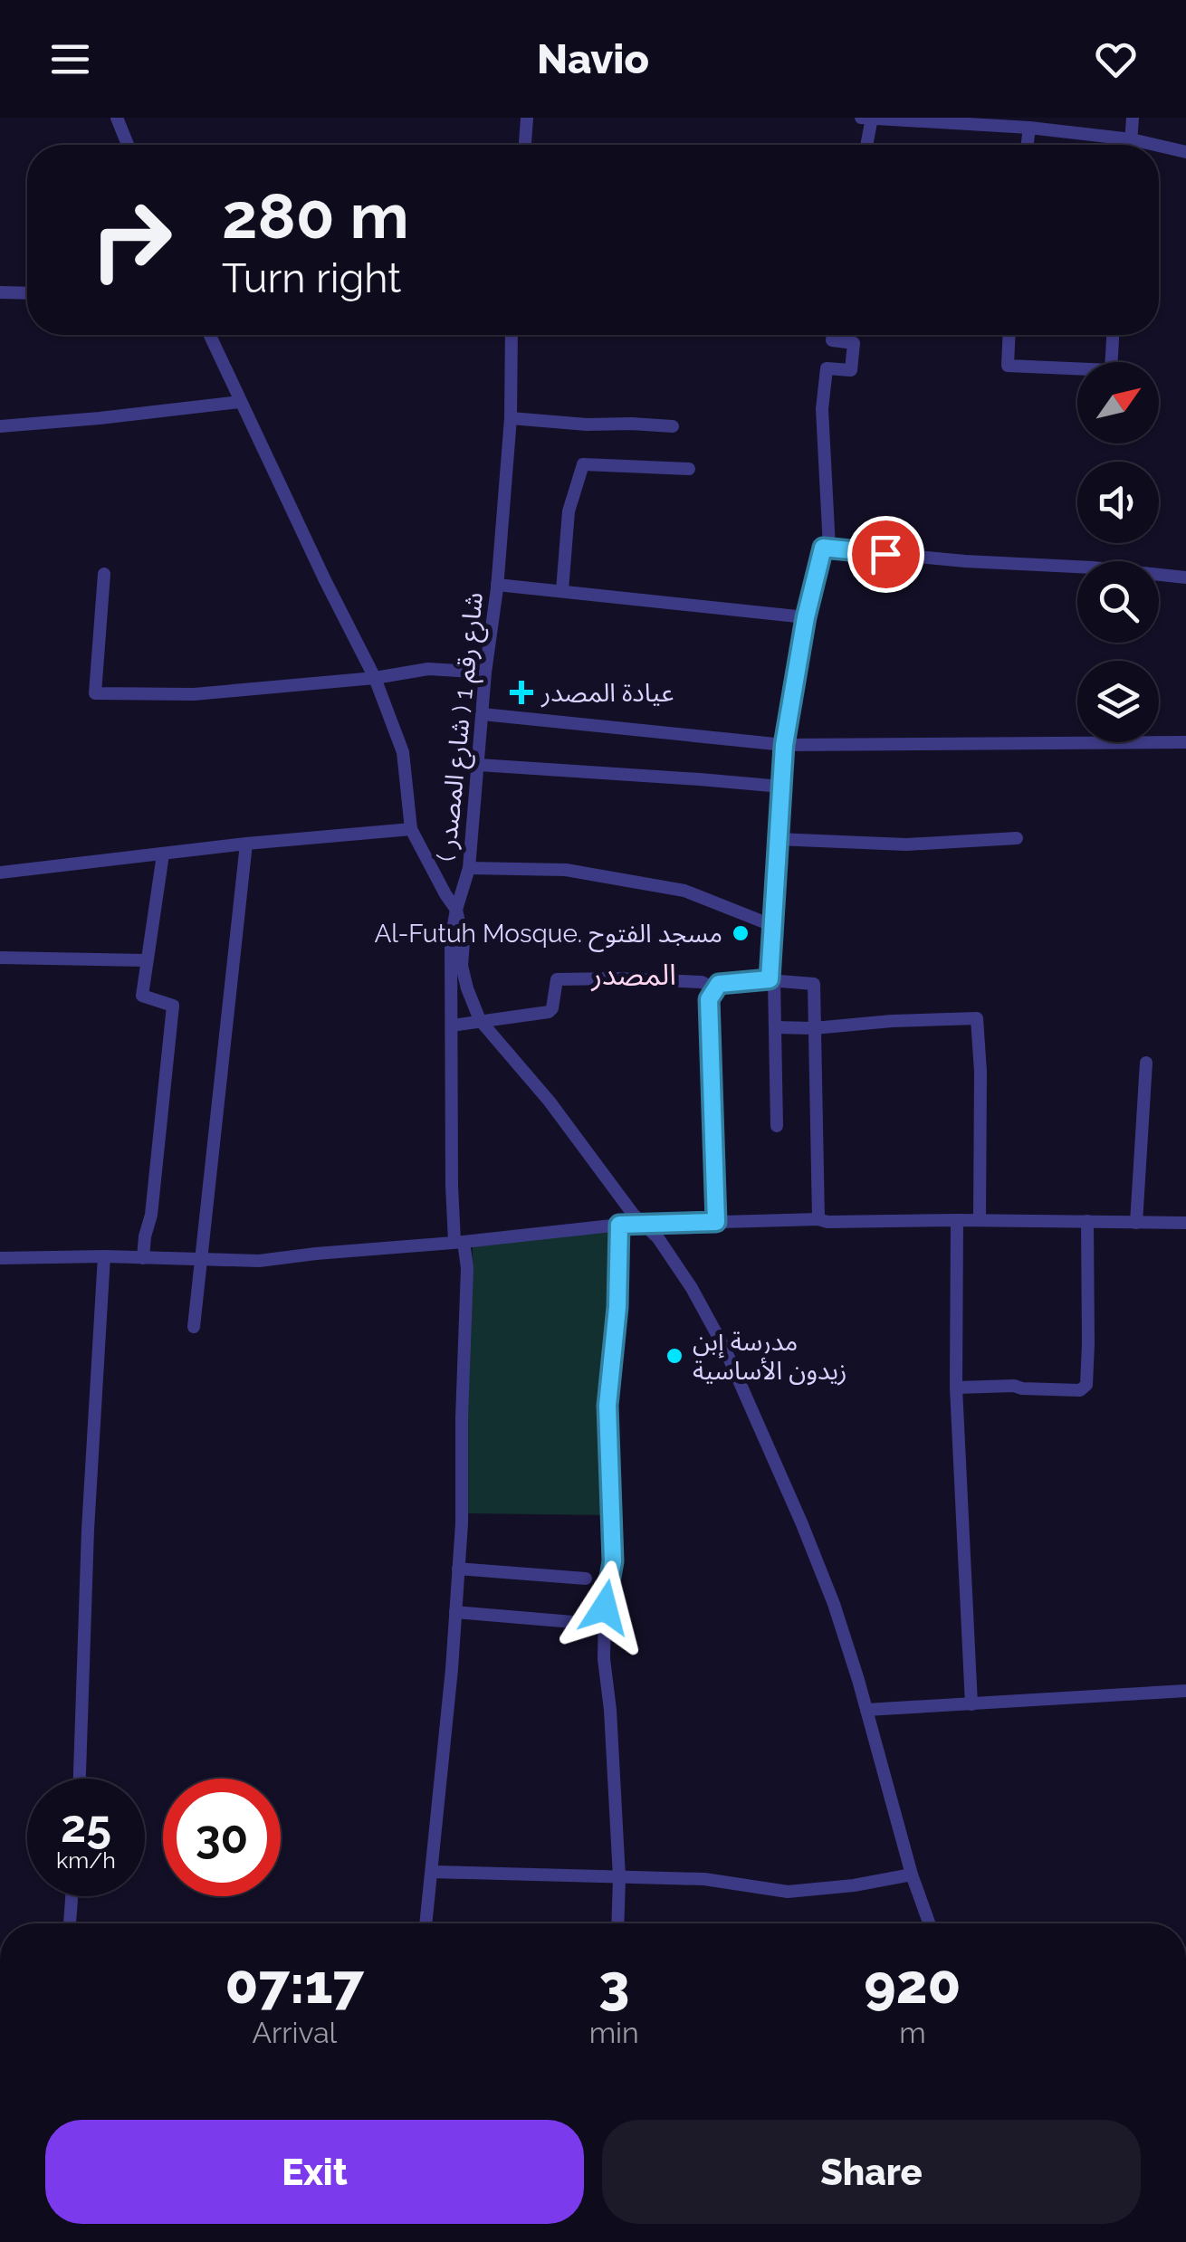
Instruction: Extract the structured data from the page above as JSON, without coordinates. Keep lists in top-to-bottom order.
{
  "streets": {
    "street": ["شارع رقم 1 ( شارع المصدر )"]
  },
  "districts": ["المصدر"],
  "places": {
    "health": ["عيادة المصدر"],
    "other": ["Al-Futuh Mosque. مسجد الفتوح", "مدرسة إبن زيدون الأساسية"]
  },
  "north": "top right",
  "page": {
    "header": "Navio",
    "turn": ["280 m", "Turn right"],
    "speed": "25 km/h",
    "limit": "30",
    "eta": [
      "07:17",
      "Arrival",
      "3",
      "min",
      "920",
      "m"
    ],
    "buttons": ["Exit", "Share"]
  }
}
